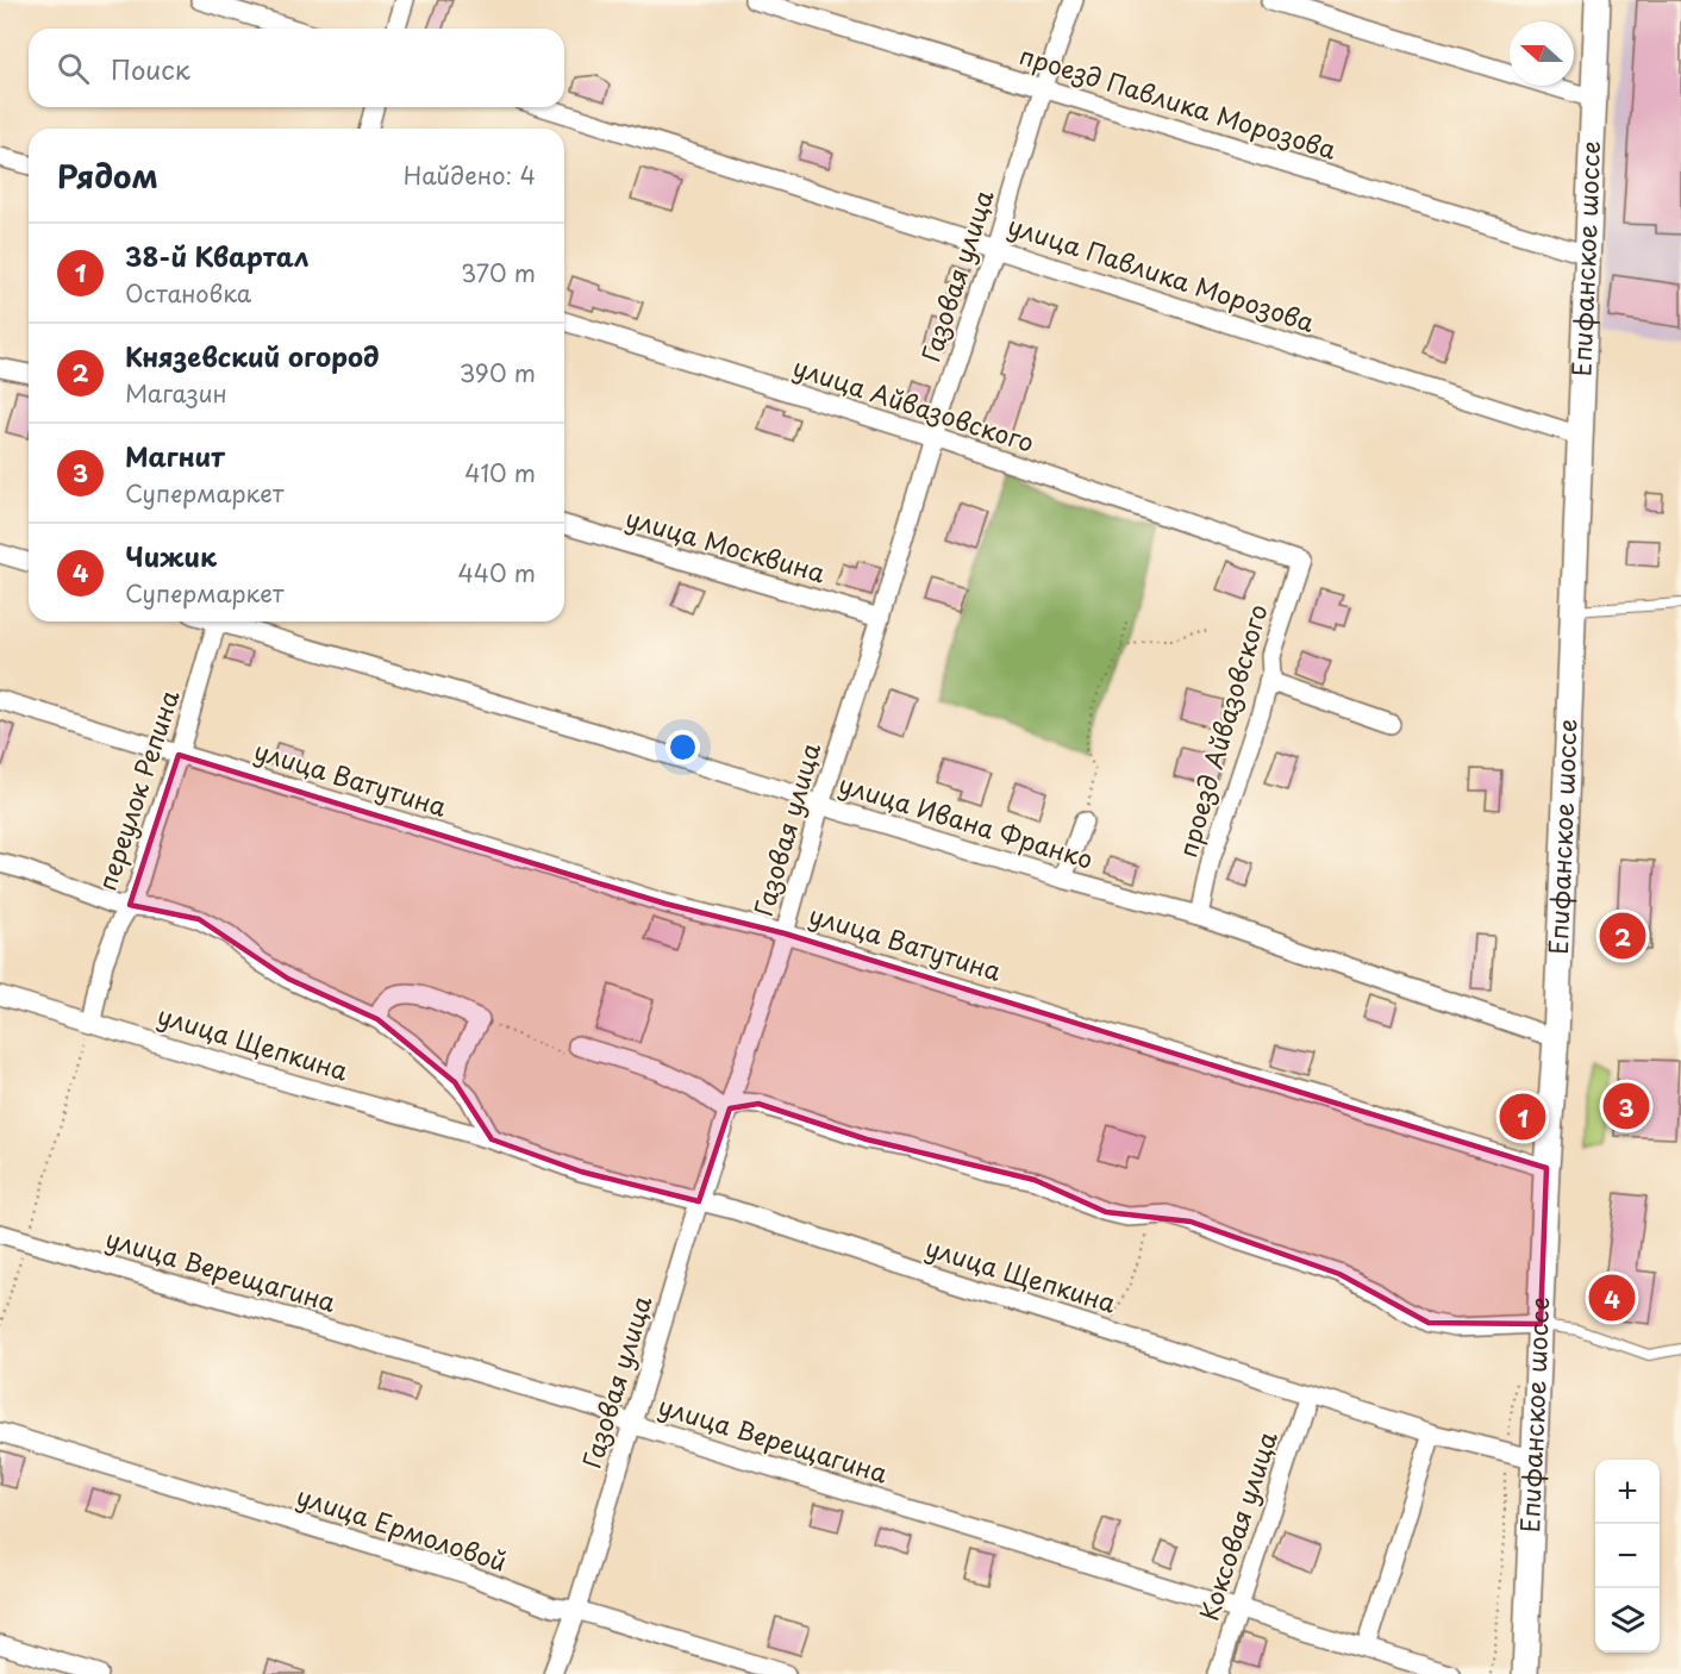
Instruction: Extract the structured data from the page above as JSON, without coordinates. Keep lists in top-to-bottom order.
{
  "streets": {
    "main road": ["Епифанское шоссе"],
    "street": [
      "проезд Павлика Морозова",
      "улица Павлика Морозова",
      "Газовая улица",
      "улица Айвазовского",
      "улица Москвина",
      "проезд Айвазовского",
      "улица Ватутина",
      "переулок Репина",
      "улица Ивана Франко",
      "улица Щепкина",
      "улица Верещагина",
      "Коксовая улица",
      "улица Ермоловой"
    ]
  },
  "crossings": [
    ["проезд Павлика Морозова", "Епифанское шоссе"],
    ["проезд Павлика Морозова", "Газовая улица"],
    ["Епифанское шоссе", "улица Павлика Морозова"],
    ["Епифанское шоссе", "улица Ватутина"],
    ["Епифанское шоссе", "улица Ивана Франко"],
    ["Епифанское шоссе", "улица Щепкина"],
    ["улица Павлика Морозова", "Газовая улица"],
    ["Газовая улица", "улица Айвазовского"],
    ["Газовая улица", "улица Москвина"],
    ["Газовая улица", "улица Ватутина"],
    ["Газовая улица", "улица Ивана Франко"],
    ["Газовая улица", "улица Щепкина"],
    ["Газовая улица", "улица Верещагина"],
    ["Газовая улица", "улица Ермоловой"],
    ["улица Айвазовского", "проезд Айвазовского"],
    ["проезд Айвазовского", "улица Ивана Франко"],
    ["улица Ватутина", "переулок Репина"],
    ["переулок Репина", "улица Щепкина"],
    ["улица Щепкина", "Коксовая улица"],
    ["улица Верещагина", "Коксовая улица"]
  ],
  "north": "left",
  "page": {
    "search": "Поиск",
    "heading": ["Рядом", "Найдено: 4"],
    "list": [
      {
        "mark": "1",
        "name": "38-й Квартал",
        "note": "Остановка",
        "value": "370 m"
      },
      {
        "mark": "2",
        "name": "Князевский огород",
        "note": "Магазин",
        "value": "390 m"
      },
      {
        "mark": "3",
        "name": "Магнит",
        "note": "Супермаркет",
        "value": "410 m"
      },
      {
        "mark": "4",
        "name": "Чижик",
        "note": "Супермаркет",
        "value": "440 m"
      }
    ],
    "pins": [
      "2",
      "3",
      "1",
      "4"
    ],
    "map_buttons": ["+", "−"]
  }
}
